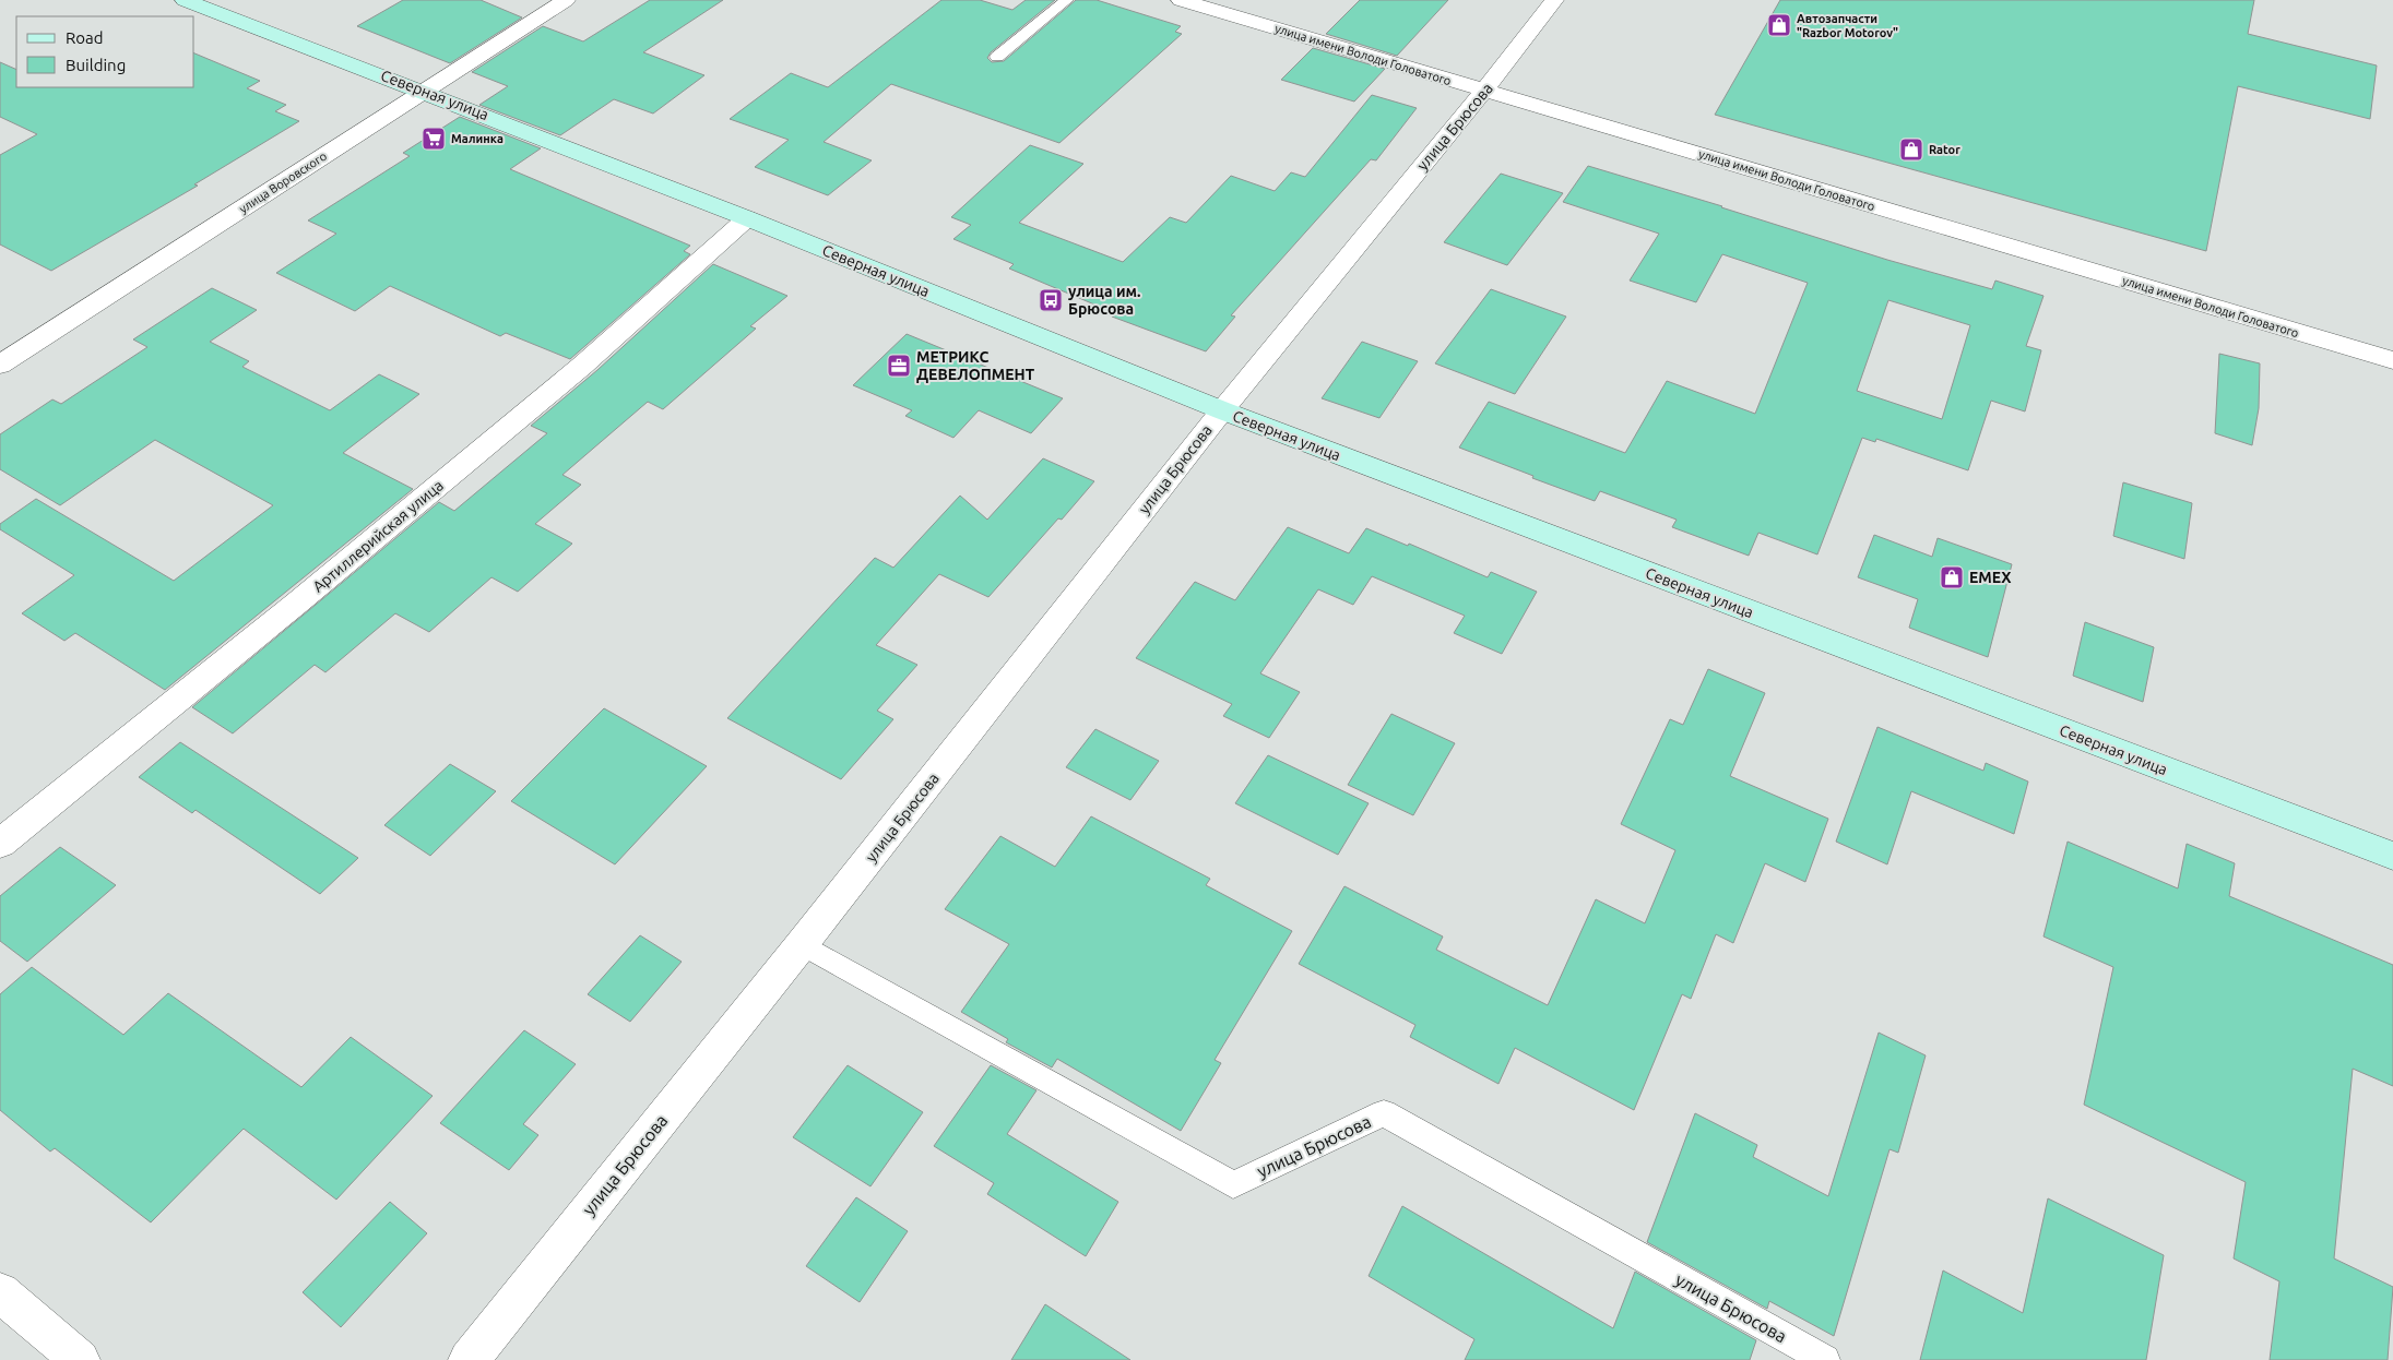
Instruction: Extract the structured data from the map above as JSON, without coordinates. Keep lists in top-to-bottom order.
{
  "streets": {
    "main road": ["Северная улица"],
    "street": [
      "улица имени Володи Головатого",
      "улица Брюсова",
      "улица Воровского",
      "Артиллерийская улица"
    ]
  },
  "crossings": [
    ["улица имени Володи Головатого", "улица Брюсова"],
    ["Северная улица", "улица Брюсова"],
    ["Северная улица", "улица Воровского"],
    ["Северная улица", "Артиллерийская улица"]
  ],
  "places": {
    "shop": ["Автозапчасти \"Razbor Motorov\"", "Rator", "EMEX"],
    "supermarket": ["Малинка"],
    "bus stop": ["улица им. Брюсова"],
    "office": ["МЕТРИКС ДЕВЕЛОПМЕНТ"]
  },
  "legend": ["Road", "Building"]
}
